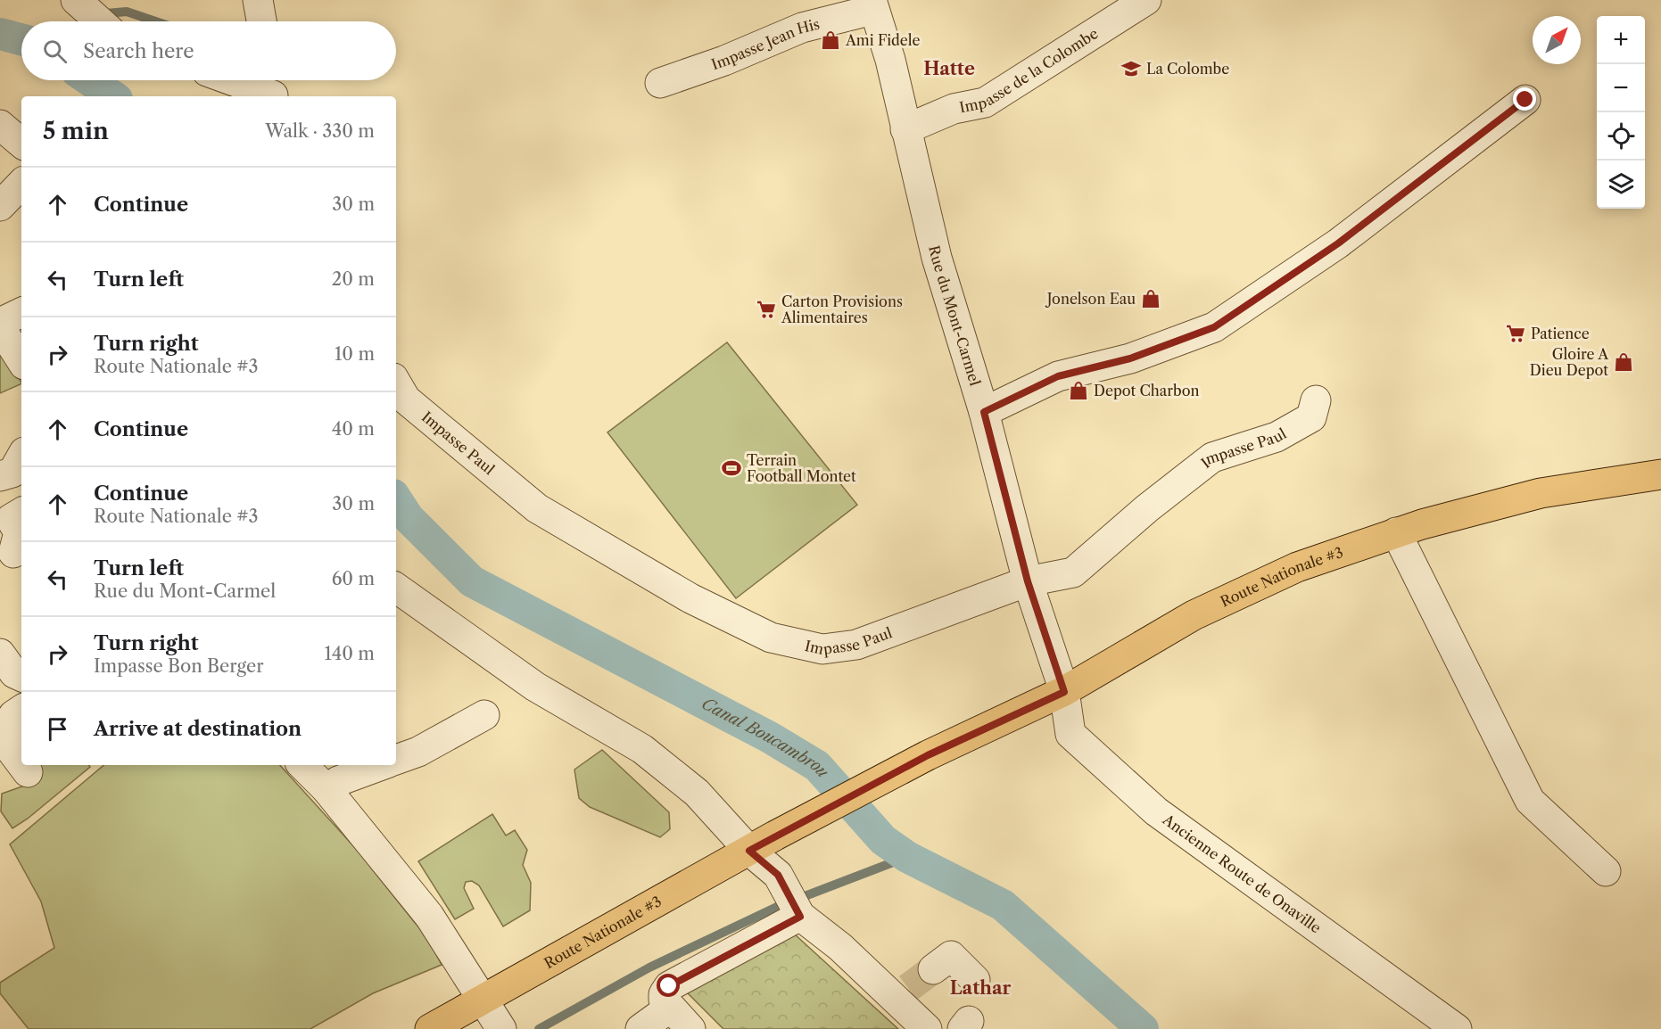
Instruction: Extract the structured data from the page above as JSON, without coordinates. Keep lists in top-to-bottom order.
{
  "streets": {
    "main road": ["Route Nationale #3"],
    "street": [
      "Impasse Jean His",
      "Impasse de la Colombe",
      "Rue du Mont-Carmel",
      "Impasse Paul",
      "Ancienne Route de Onaville"
    ]
  },
  "crossings": [
    ["Impasse Jean His", "Rue du Mont-Carmel"],
    ["Impasse de la Colombe", "Rue du Mont-Carmel"],
    ["Rue du Mont-Carmel", "Impasse Paul"],
    ["Rue du Mont-Carmel", "Route Nationale #3"],
    ["Rue du Mont-Carmel", "Ancienne Route de Onaville"],
    ["Route Nationale #3", "Ancienne Route de Onaville"]
  ],
  "districts": ["Hatte", "Lathar"],
  "water": ["Canal Boucambrou"],
  "places": {
    "shop": [
      "Ami Fidele",
      "Jonelson Eau",
      "Gloire A Dieu Depot",
      "Depot Charbon"
    ],
    "school or university": ["La Colombe"],
    "supermarket": ["Carton Provisions Alimentaires", "Patience"],
    "sports": ["Terrain Football Montet"]
  },
  "north": "top right",
  "page": {
    "map_buttons": ["+", "−"],
    "search": "Search here",
    "heading": ["5 min", "Walk · 330 m"],
    "list": [
      ["Continue", "30 m"],
      ["Turn left", "20 m"],
      ["Turn right", "Route Nationale #3", "10 m"],
      ["Continue", "40 m"],
      ["Continue", "Route Nationale #3", "30 m"],
      ["Turn left", "Rue du Mont-Carmel", "60 m"],
      ["Turn right", "Impasse Bon Berger", "140 m"],
      "Arrive at destination"
    ]
  }
}
